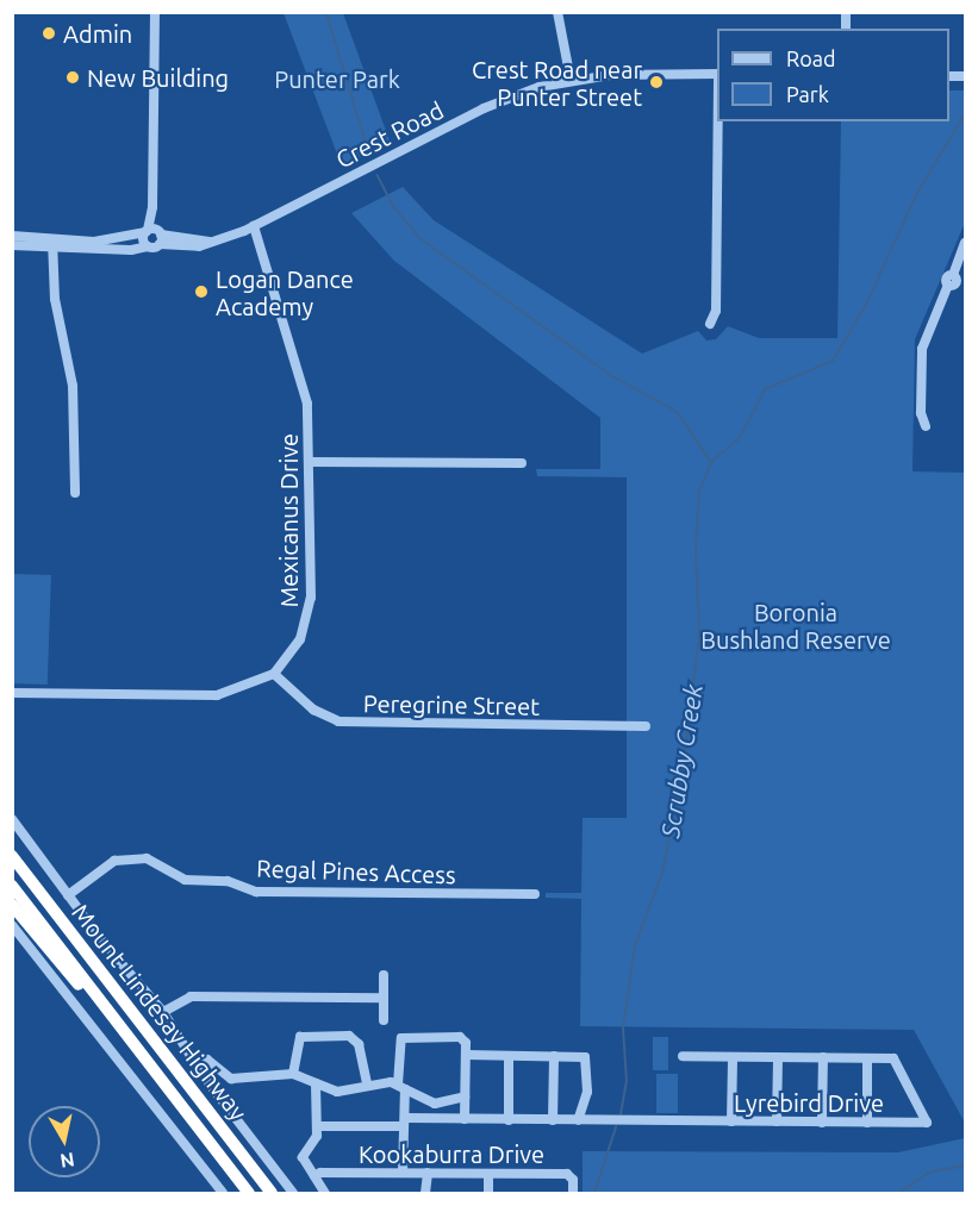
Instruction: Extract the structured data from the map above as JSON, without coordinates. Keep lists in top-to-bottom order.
{
  "streets": {
    "highway": ["Mount Lindesay Highway"],
    "street": [
      "Crest Road",
      "Mexicanus Drive",
      "Peregrine Street",
      "Regal Pines Access",
      "Lyrebird Drive",
      "Kookaburra Drive"
    ]
  },
  "crossings": [
    ["Crest Road", "Mexicanus Drive"],
    ["Mexicanus Drive", "Peregrine Street"]
  ],
  "water": ["Scrubby Creek"],
  "parks": ["Punter Park", "Boronia Bushland Reserve"],
  "places": [
    "Admin",
    "New Building",
    "Crest Road near Punter Street",
    "Logan Dance Academy"
  ],
  "legend": ["Road", "Park"],
  "north": "bottom"
}
